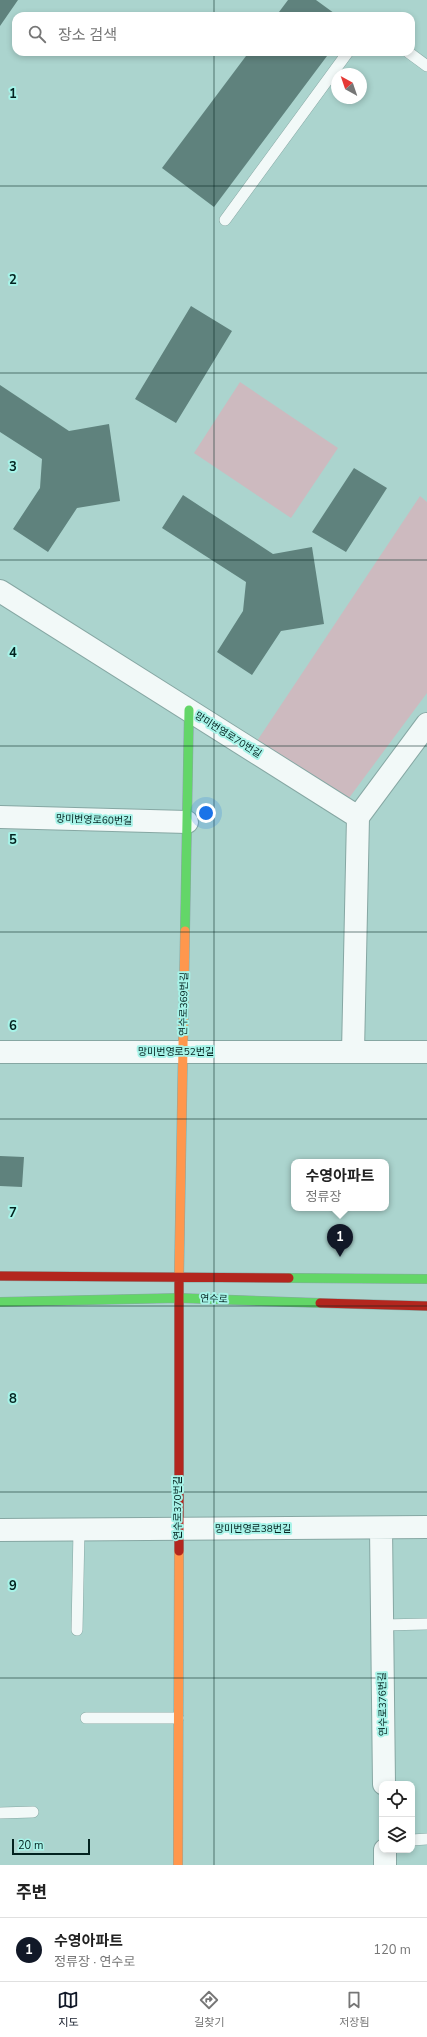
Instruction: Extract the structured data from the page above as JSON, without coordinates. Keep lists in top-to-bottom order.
{
  "streets": {
    "street": [
      "망미번영로70번길",
      "망미번영로60번길",
      "연수로369번길",
      "망미번영로52번길",
      "연수로",
      "연수로370번길",
      "망미번영로38번길",
      "연수로376번길"
    ]
  },
  "crossings": [
    ["망미번영로70번길", "연수로369번길"],
    ["망미번영로60번길", "연수로369번길"],
    ["연수로369번길", "망미번영로52번길"],
    ["연수로369번길", "연수로"],
    ["연수로369번길", "연수로370번길"],
    ["연수로", "연수로370번길"],
    ["연수로370번길", "망미번영로38번길"],
    ["망미번영로38번길", "연수로376번길"]
  ],
  "scale_bar": "20 m",
  "north": "top left",
  "page": {
    "search": "장소 검색",
    "popup": ["수영아파트", "정류장"],
    "pins": "1",
    "scale": "20 m",
    "heading": "주변",
    "list": [
      {
        "mark": "1",
        "name": "수영아파트",
        "note": "정류장 · 연수로",
        "value": "120 m"
      }
    ],
    "nav": ["지도", "길찾기", "저장됨"]
  },
  "grid": {
    "rows": [
      "1",
      "2",
      "3",
      "4",
      "5",
      "6",
      "7",
      "8",
      "9"
    ]
  }
}
